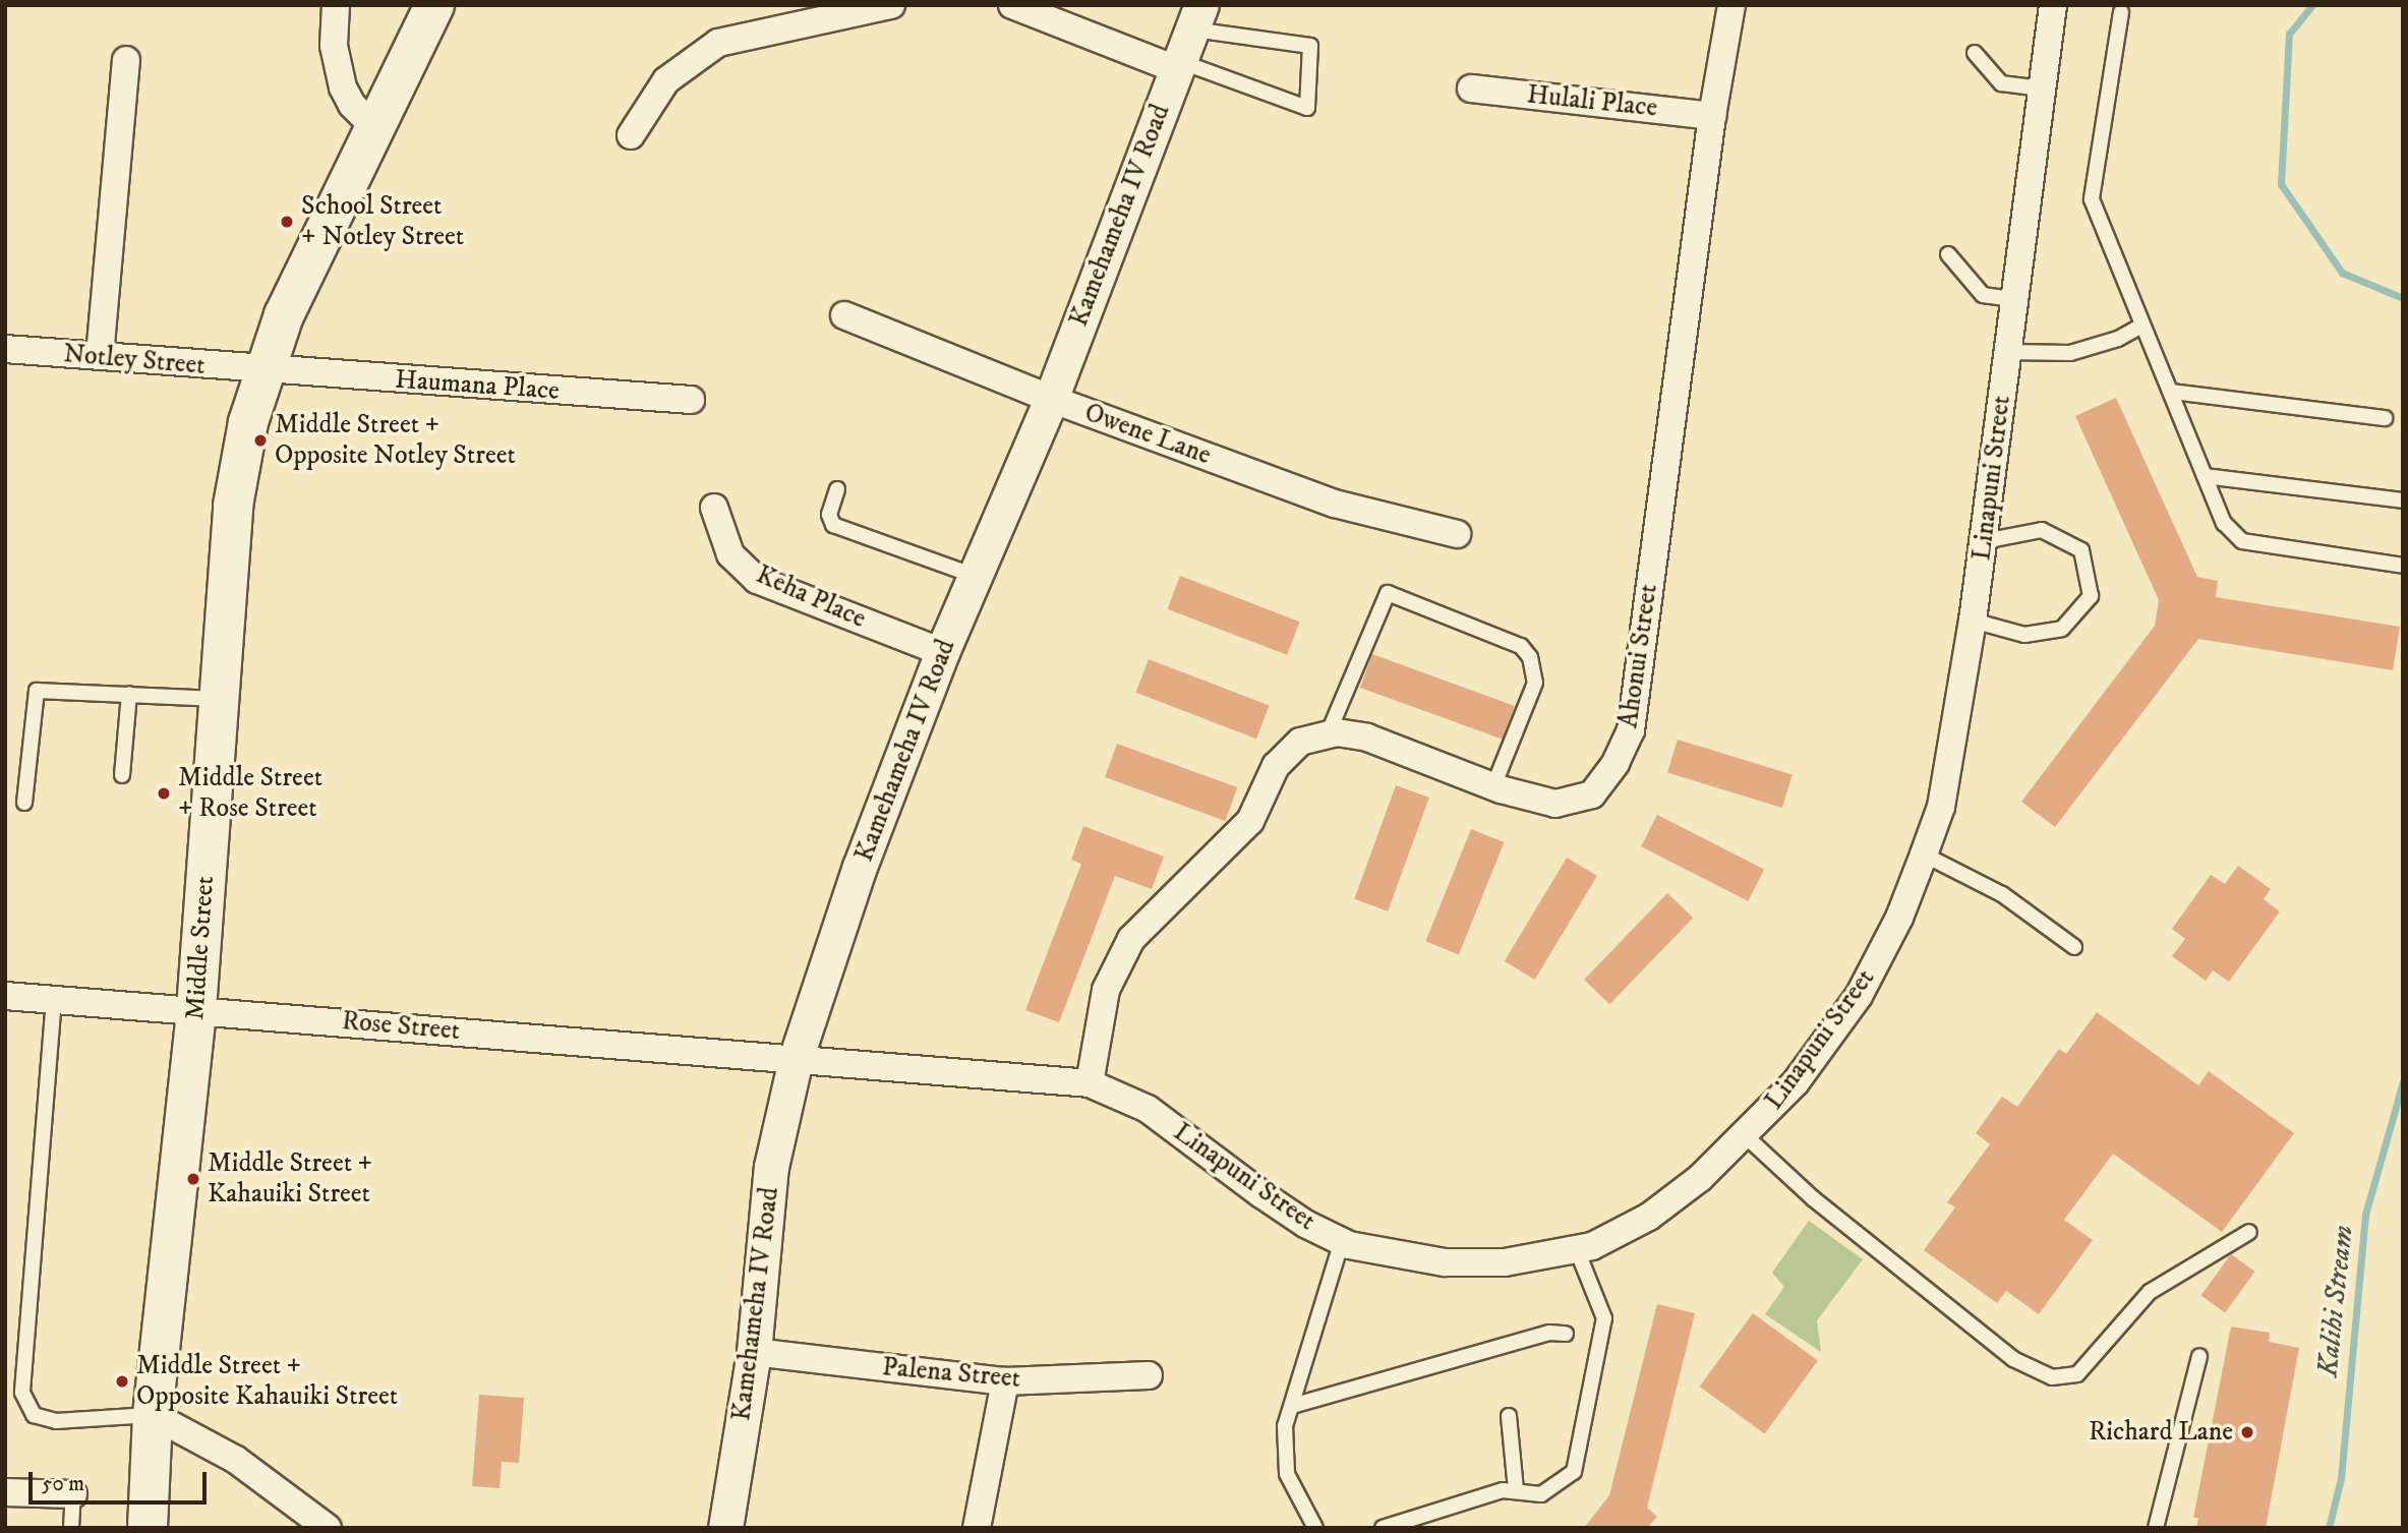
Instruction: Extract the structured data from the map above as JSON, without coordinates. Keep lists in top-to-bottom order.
{
  "streets": {
    "main road": ["Middle Street"],
    "street": [
      "Hulali Place",
      "Kamehameha IV Road",
      "Notley Street",
      "Haumana Place",
      "Owene Lane",
      "Linapuni Street",
      "Keha Place",
      "Ahonui Street",
      "Rose Street",
      "Palena Street"
    ]
  },
  "crossings": [
    ["Hulali Place", "Ahonui Street"],
    ["Kamehameha IV Road", "Owene Lane"],
    ["Kamehameha IV Road", "Linapuni Street"],
    ["Kamehameha IV Road", "Keha Place"],
    ["Kamehameha IV Road", "Rose Street"],
    ["Kamehameha IV Road", "Palena Street"],
    ["Notley Street", "Haumana Place"],
    ["Notley Street", "Middle Street"],
    ["Haumana Place", "Middle Street"],
    ["Linapuni Street", "Ahonui Street"],
    ["Linapuni Street", "Rose Street"],
    ["Middle Street", "Rose Street"]
  ],
  "water": ["Kalihi Stream"],
  "places": [
    "School Street + Notley Street",
    "Middle Street + Opposite Notley Street",
    "Middle Street + Rose Street",
    "Middle Street + Kahauiki Street",
    "Middle Street + Opposite Kahauiki Street",
    "Richard Lane"
  ],
  "scale_bar": "50 m"
}
